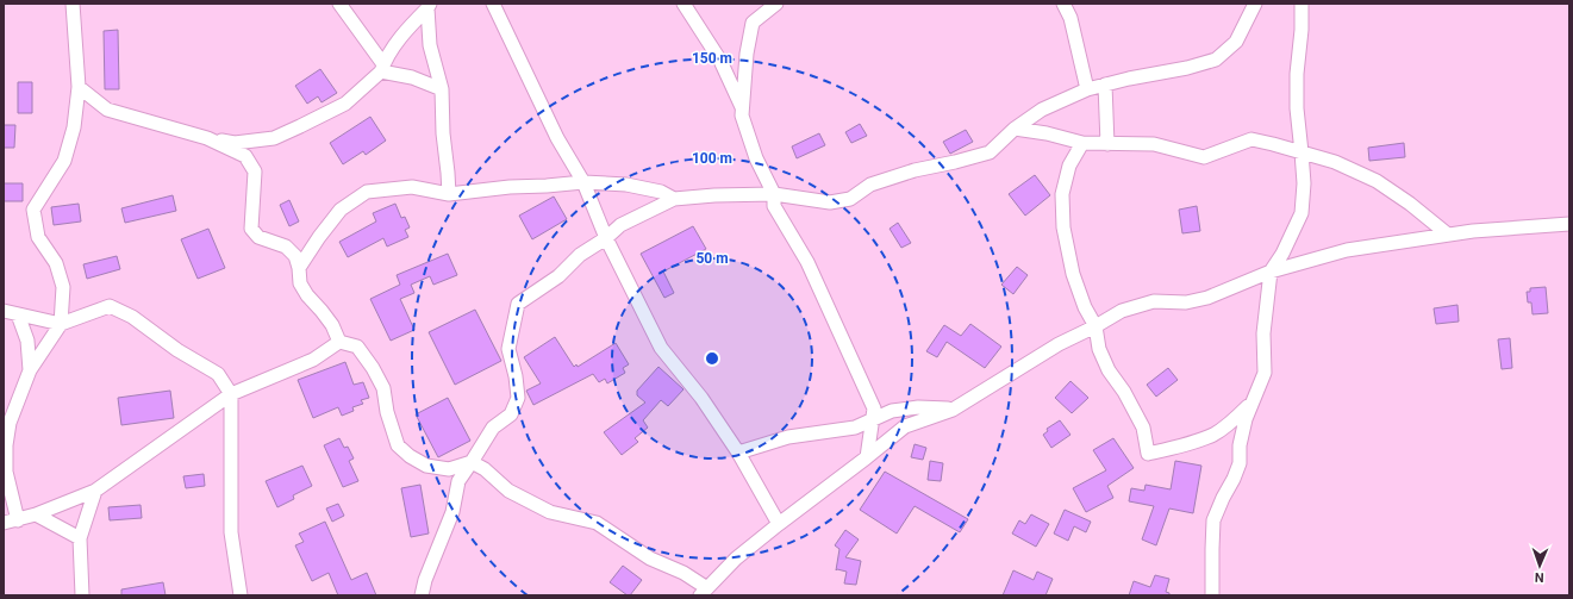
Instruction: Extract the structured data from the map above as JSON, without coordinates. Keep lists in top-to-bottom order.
{
  "north": "bottom",
  "rings": ["150 m", "100 m", "50 m"]
}
